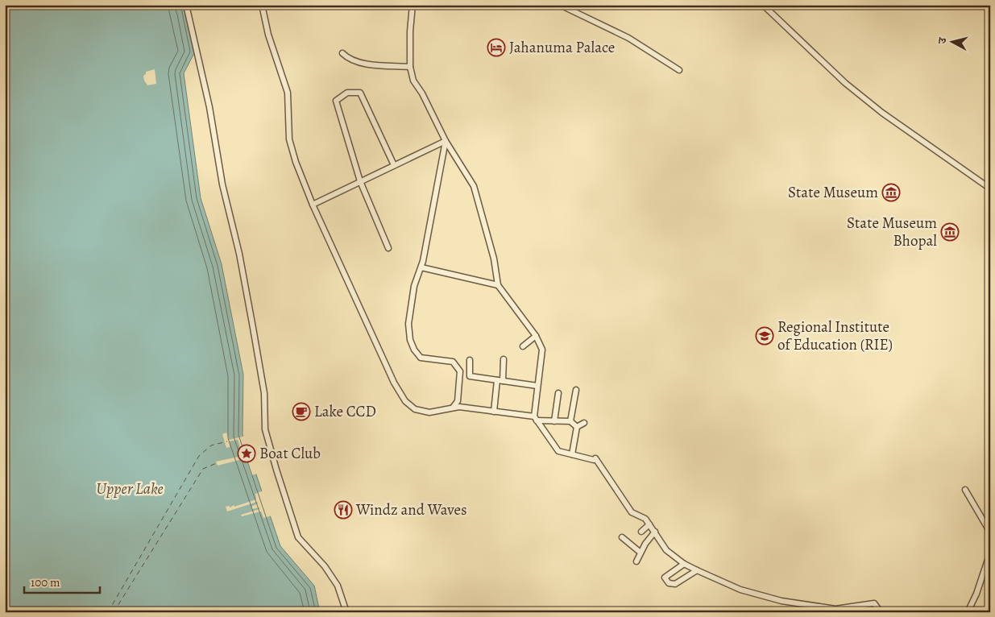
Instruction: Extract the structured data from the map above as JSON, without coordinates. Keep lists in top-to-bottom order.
{
  "water": ["Upper Lake"],
  "places": {
    "hotel": ["Jahanuma Palace"],
    "museum": ["State Museum", "State Museum Bhopal"],
    "school or university": ["Regional Institute of Education (RIE)"],
    "cafe": ["Lake CCD"],
    "place": ["Boat Club"],
    "restaurant": ["Windz and Waves"]
  },
  "scale_bar": "100 m",
  "north": "left"
}
